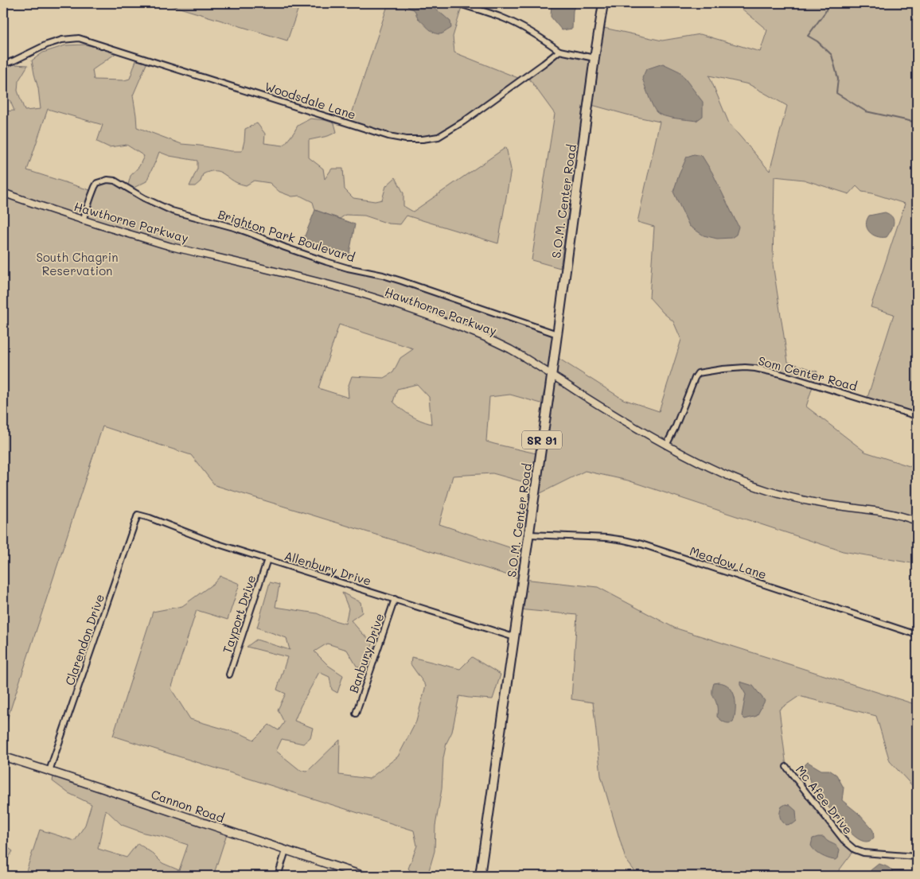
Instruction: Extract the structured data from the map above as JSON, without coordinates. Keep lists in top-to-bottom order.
{
  "streets": {
    "main road": ["S.O.M. Center Road", "SR 91", "Cannon Road"],
    "street": [
      "Woodsdale Lane",
      "Hawthorne Parkway",
      "Brighton Park Boulevard",
      "Som Center Road",
      "Meadow Lane",
      "Allenbury Drive",
      "Tayport Drive",
      "Clarendon Drive",
      "Banbury Drive",
      "Mc Afee Drive"
    ]
  },
  "crossings": [
    ["S.O.M. Center Road", "Hawthorne Parkway"],
    ["S.O.M. Center Road", "Brighton Park Boulevard"],
    ["S.O.M. Center Road", "Meadow Lane"],
    ["S.O.M. Center Road", "Allenbury Drive"],
    ["Hawthorne Parkway", "Brighton Park Boulevard"],
    ["Hawthorne Parkway", "Som Center Road"],
    ["Allenbury Drive", "Tayport Drive"],
    ["Allenbury Drive", "Clarendon Drive"],
    ["Allenbury Drive", "Banbury Drive"],
    ["Clarendon Drive", "Cannon Road"]
  ],
  "parks": ["South Chagrin Reservation"]
}
